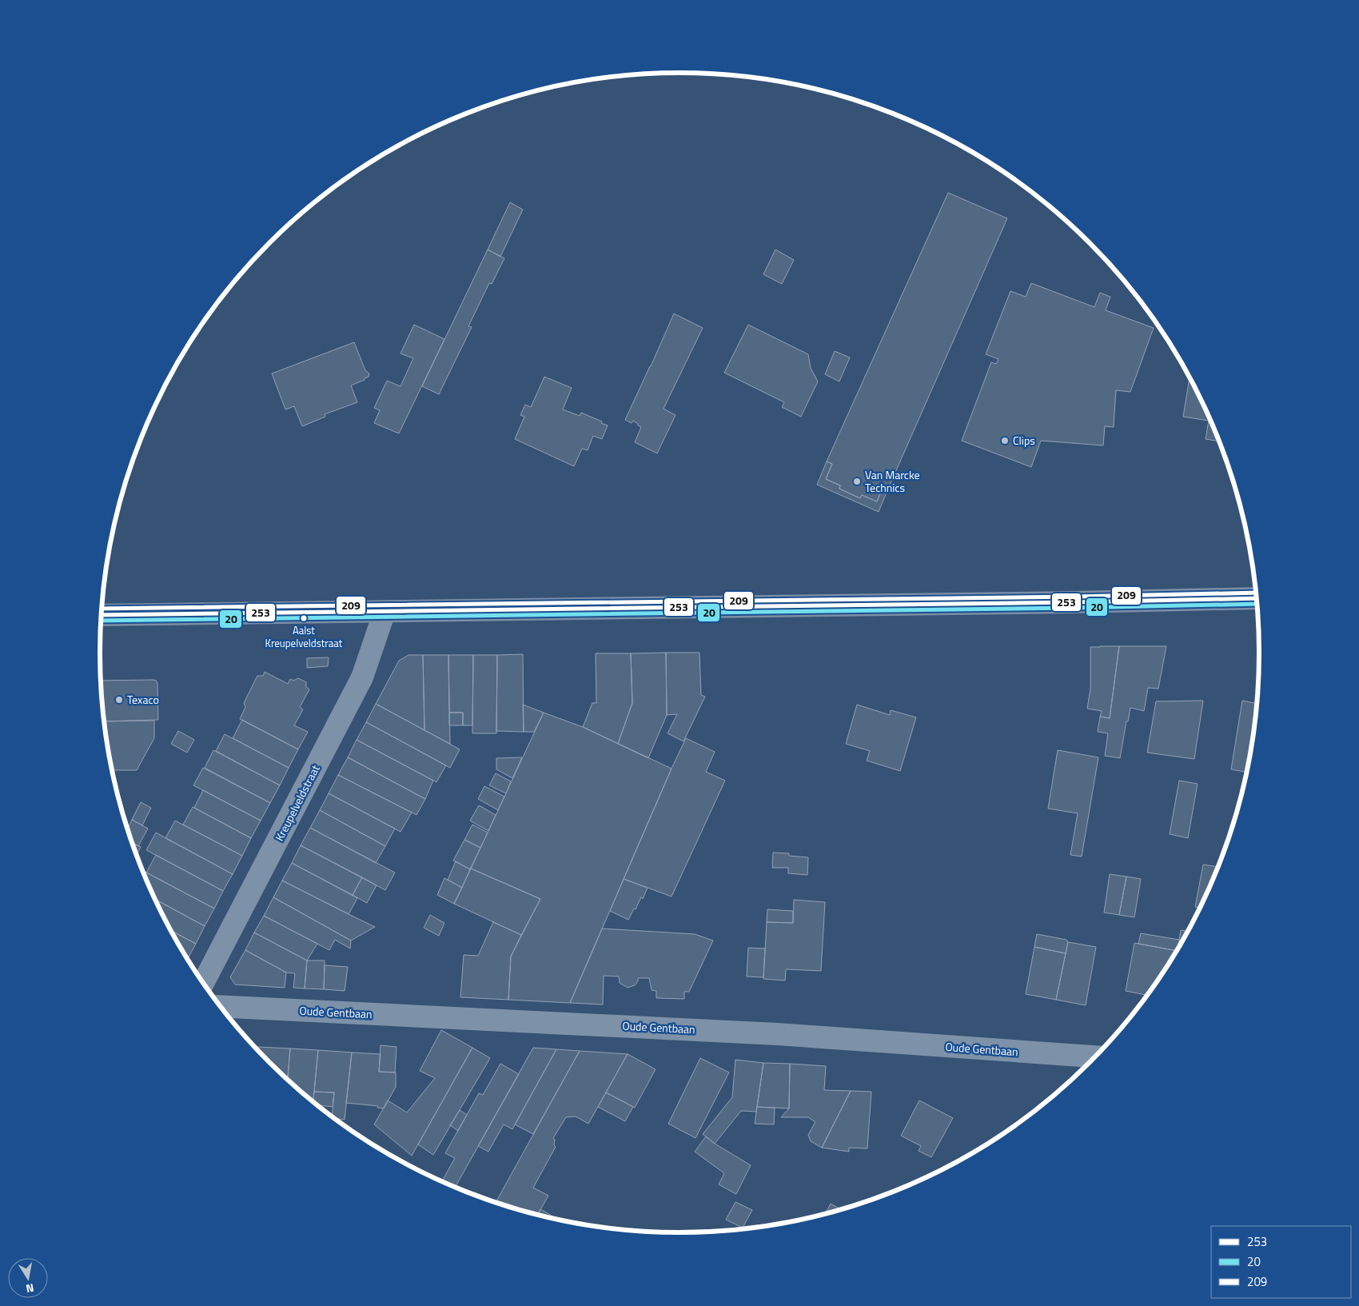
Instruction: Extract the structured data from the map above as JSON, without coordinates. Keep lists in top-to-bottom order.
{
  "streets": {
    "street": ["Kreupelveldstraat", "Oude Gentbaan"]
  },
  "places": [
    "Clips",
    "Van Marcke Technics",
    "Aalst Kreupelveldstraat",
    "Texaco"
  ],
  "lines": ["transit line 209", "transit line 253", "transit line 20"],
  "legend": ["253", "20", "209"],
  "north": "bottom"
}
